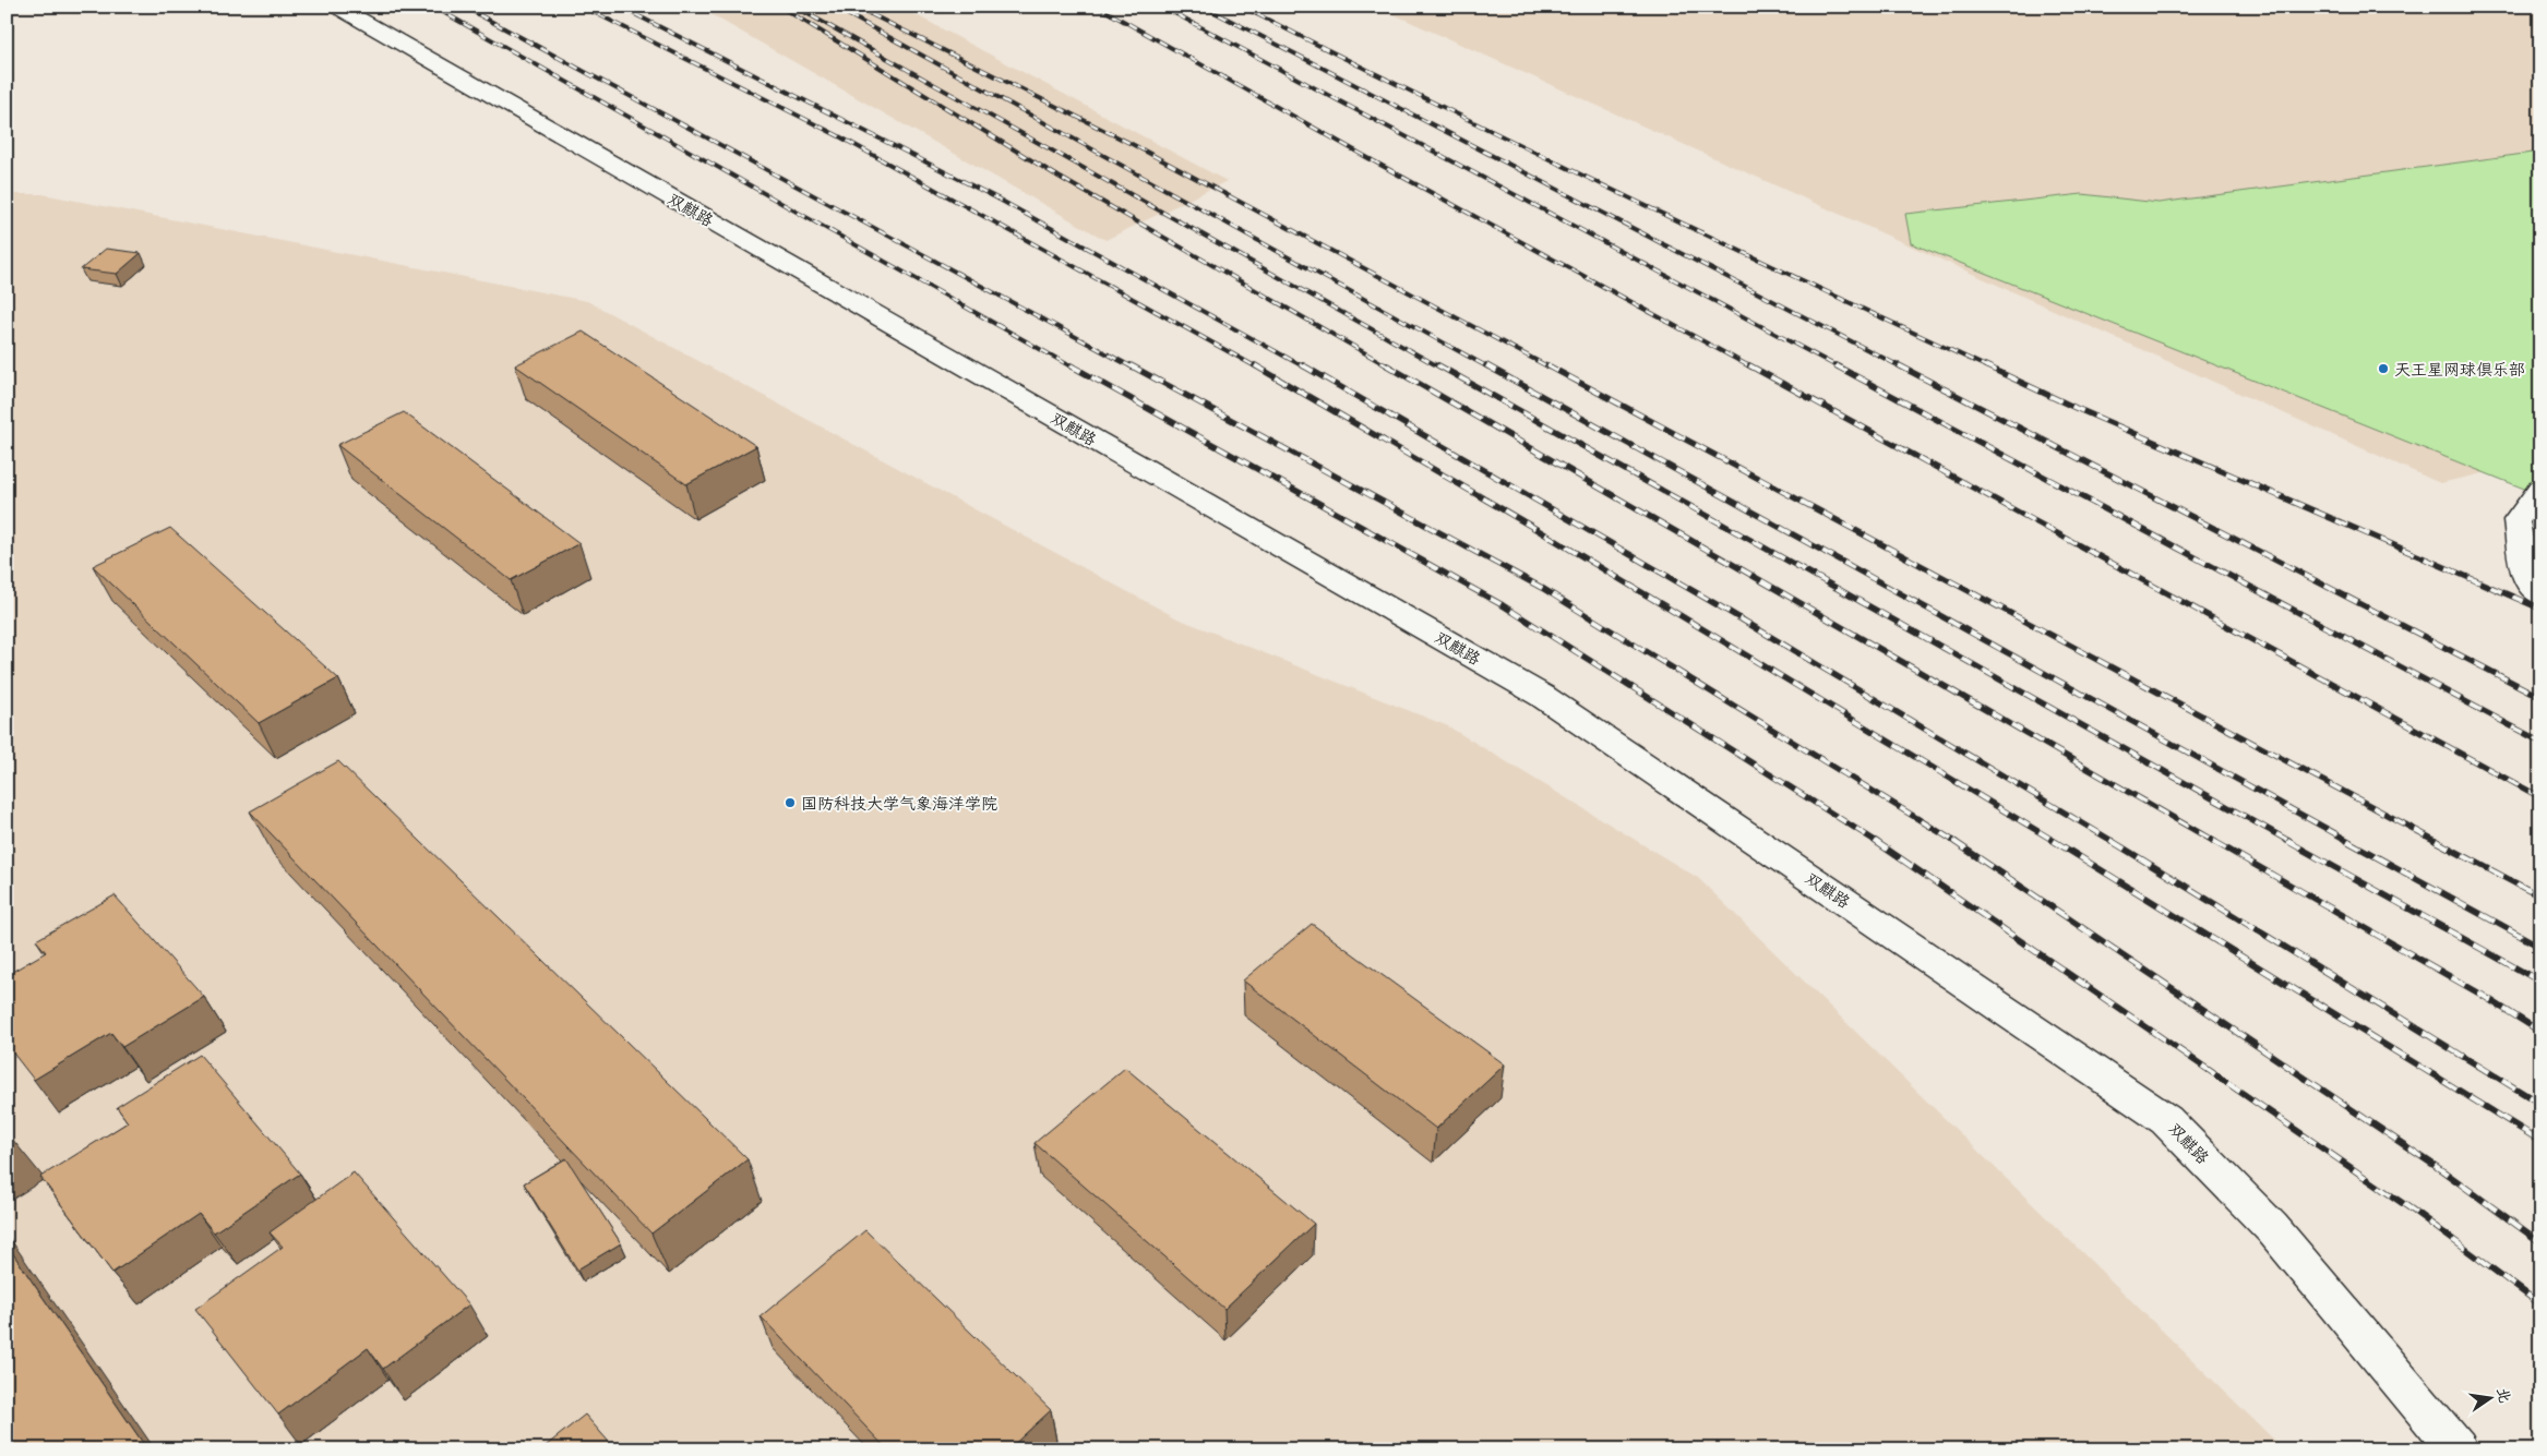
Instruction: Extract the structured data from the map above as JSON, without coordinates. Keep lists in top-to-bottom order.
{
  "streets": {
    "street": ["双麒路"]
  },
  "places": ["天王星网球俱乐部", "国防科技大学气象海洋学院"],
  "north": "right"
}
